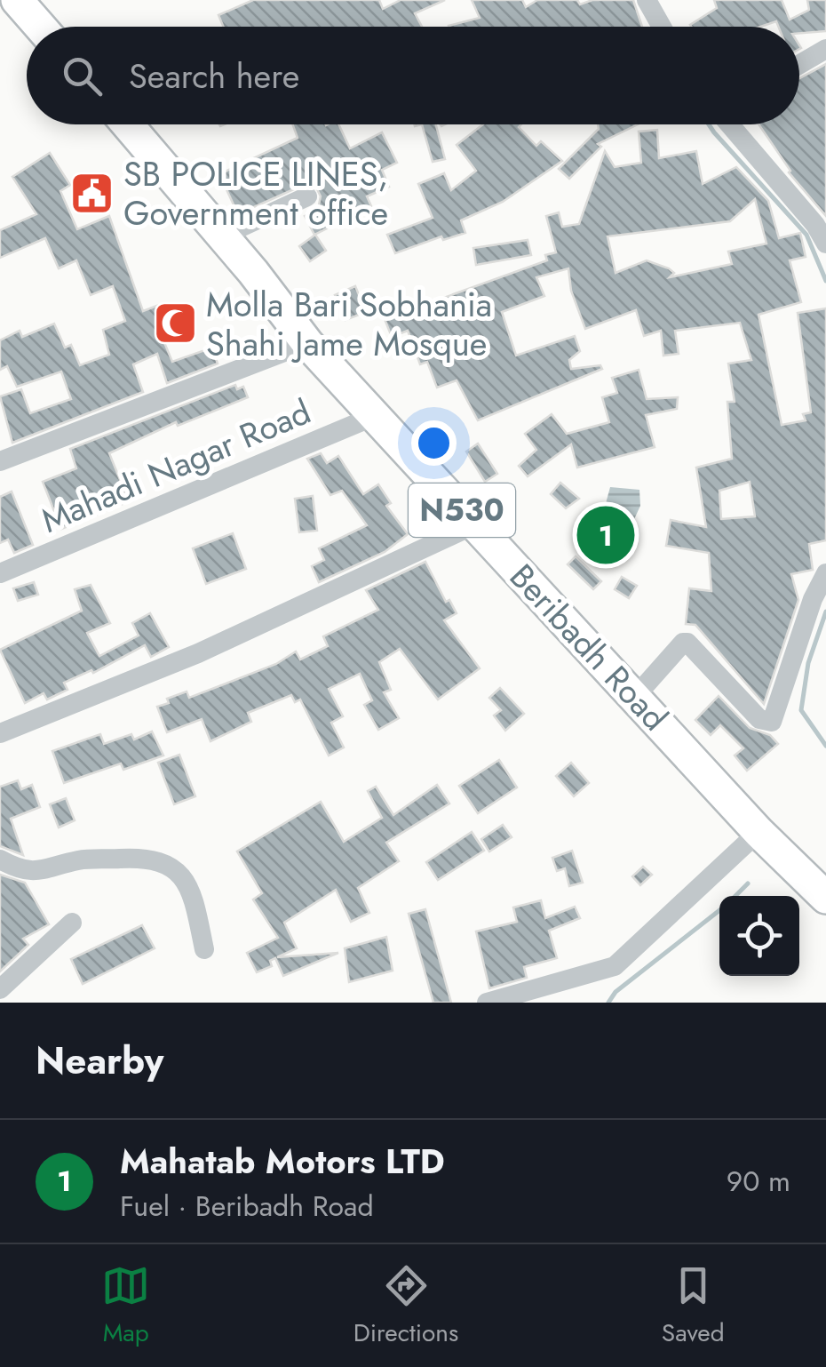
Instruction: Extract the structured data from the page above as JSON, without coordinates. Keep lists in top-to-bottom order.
{
  "streets": {
    "highway": ["N530", "Beribadh Road"],
    "street": ["Mahadi Nagar Road"]
  },
  "crossings": [
    ["Mahadi Nagar Road", "Beribadh Road"]
  ],
  "places": {
    "public building": ["SB POLICE LINES, Government office"],
    "mosque": ["Molla Bari Sobhania Shahi Jame Mosque"]
  },
  "page": {
    "search": "Search here",
    "pins": "1",
    "heading": "Nearby",
    "list": [
      {
        "mark": "1",
        "name": "Mahatab Motors LTD",
        "note": "Fuel · Beribadh Road",
        "value": "90 m"
      }
    ],
    "nav": ["Map", "Directions", "Saved"]
  }
}
